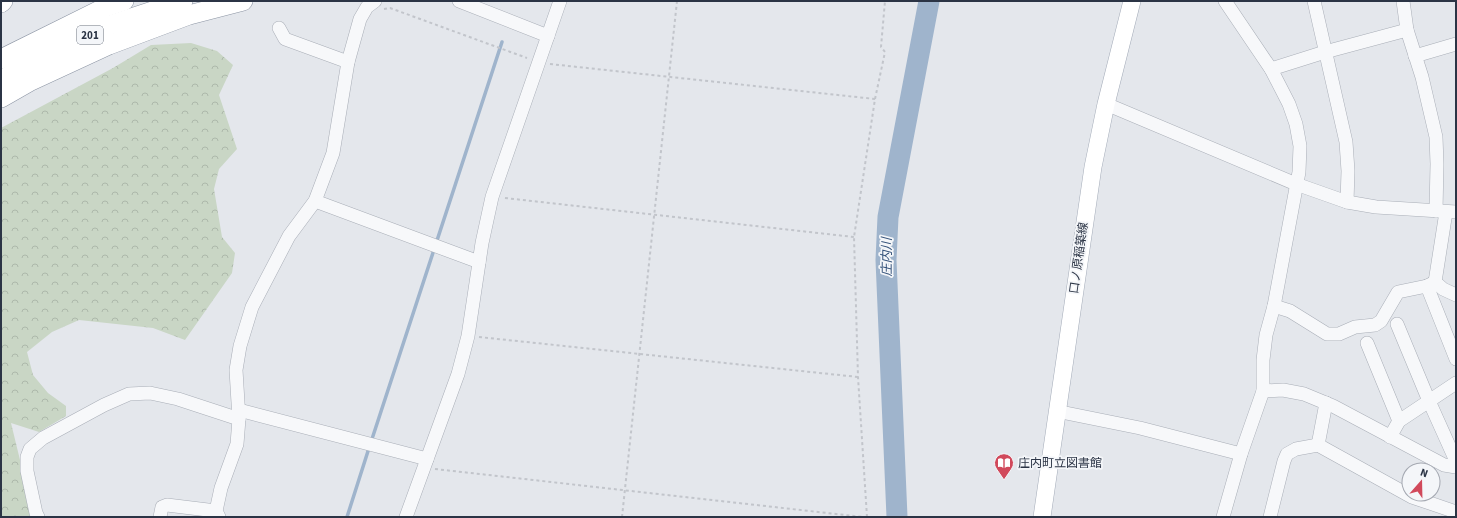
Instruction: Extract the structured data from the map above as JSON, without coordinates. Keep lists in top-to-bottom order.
{
  "streets": {
    "highway": ["201"],
    "main road": ["口ノ原稲築線"]
  },
  "water": ["庄内川"],
  "places": {
    "library": ["庄内町立図書館"]
  },
  "north": "top"
}
